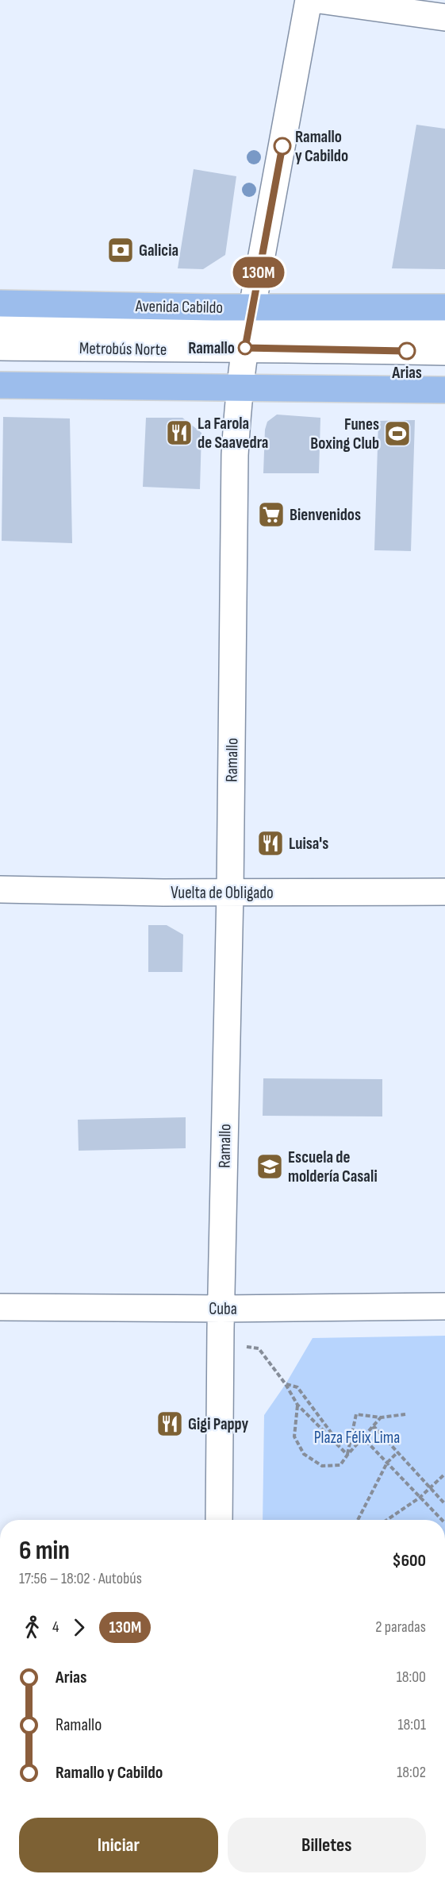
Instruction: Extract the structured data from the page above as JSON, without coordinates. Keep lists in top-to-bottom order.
{
  "streets": {
    "main road": ["Avenida Cabildo"],
    "street": [
      "Metrobús Norte",
      "Ramallo",
      "Vuelta de Obligado",
      "Cuba"
    ]
  },
  "crossings": [
    ["Avenida Cabildo", "Metrobús Norte"],
    ["Avenida Cabildo", "Ramallo"],
    ["Metrobús Norte", "Ramallo"],
    ["Ramallo", "Vuelta de Obligado"],
    ["Ramallo", "Cuba"]
  ],
  "parks": ["Plaza Félix Lima"],
  "places": {
    "other": ["Ramallo y Cabildo", "Ramallo", "Arias"],
    "bank": ["Galicia"],
    "restaurant": ["La Farola de Saavedra", "Luisa's", "Gigi Pappy"],
    "sports": ["Funes Boxing Club"],
    "supermarket": ["Bienvenidos"],
    "school or university": ["Escuela de moldería Casali"]
  },
  "lines": ["bus line 130M"],
  "page": {
    "on_map": "130M",
    "heading": ["6 min", "17:56 – 18:02 · Autobús", "$600"],
    "legs": ["4", "130M", "2 paradas"],
    "list": [
      {
        "name": "Arias",
        "value": "18:00"
      },
      {
        "name": "Ramallo",
        "value": "18:01"
      },
      {
        "name": "Ramallo y Cabildo",
        "value": "18:02"
      }
    ],
    "buttons": ["Iniciar", "Billetes"]
  }
}
